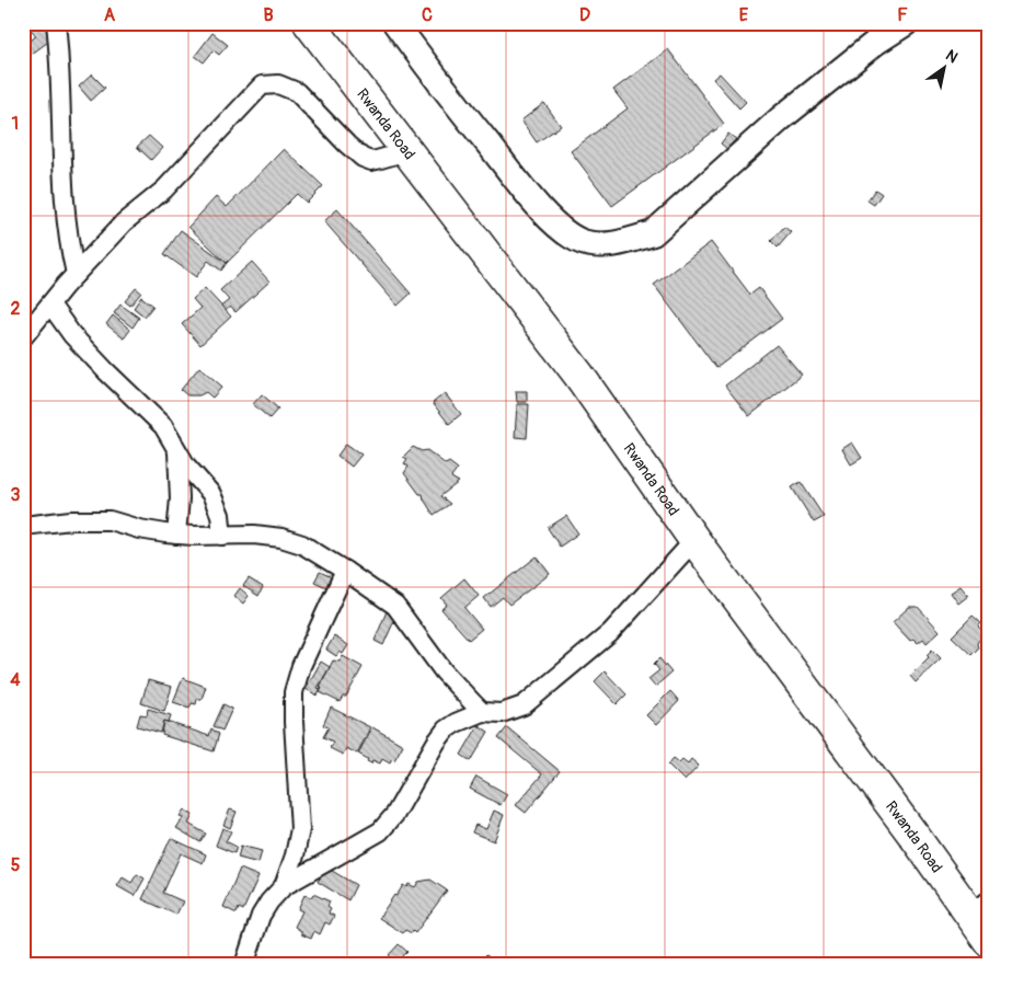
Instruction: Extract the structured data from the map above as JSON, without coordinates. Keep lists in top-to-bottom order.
{
  "streets": {
    "highway": ["Rwanda Road"]
  },
  "north": "top right",
  "grid": {
    "columns": [
      "A",
      "B",
      "C",
      "D",
      "E",
      "F"
    ],
    "rows": [
      "1",
      "2",
      "3",
      "4",
      "5"
    ]
  }
}
